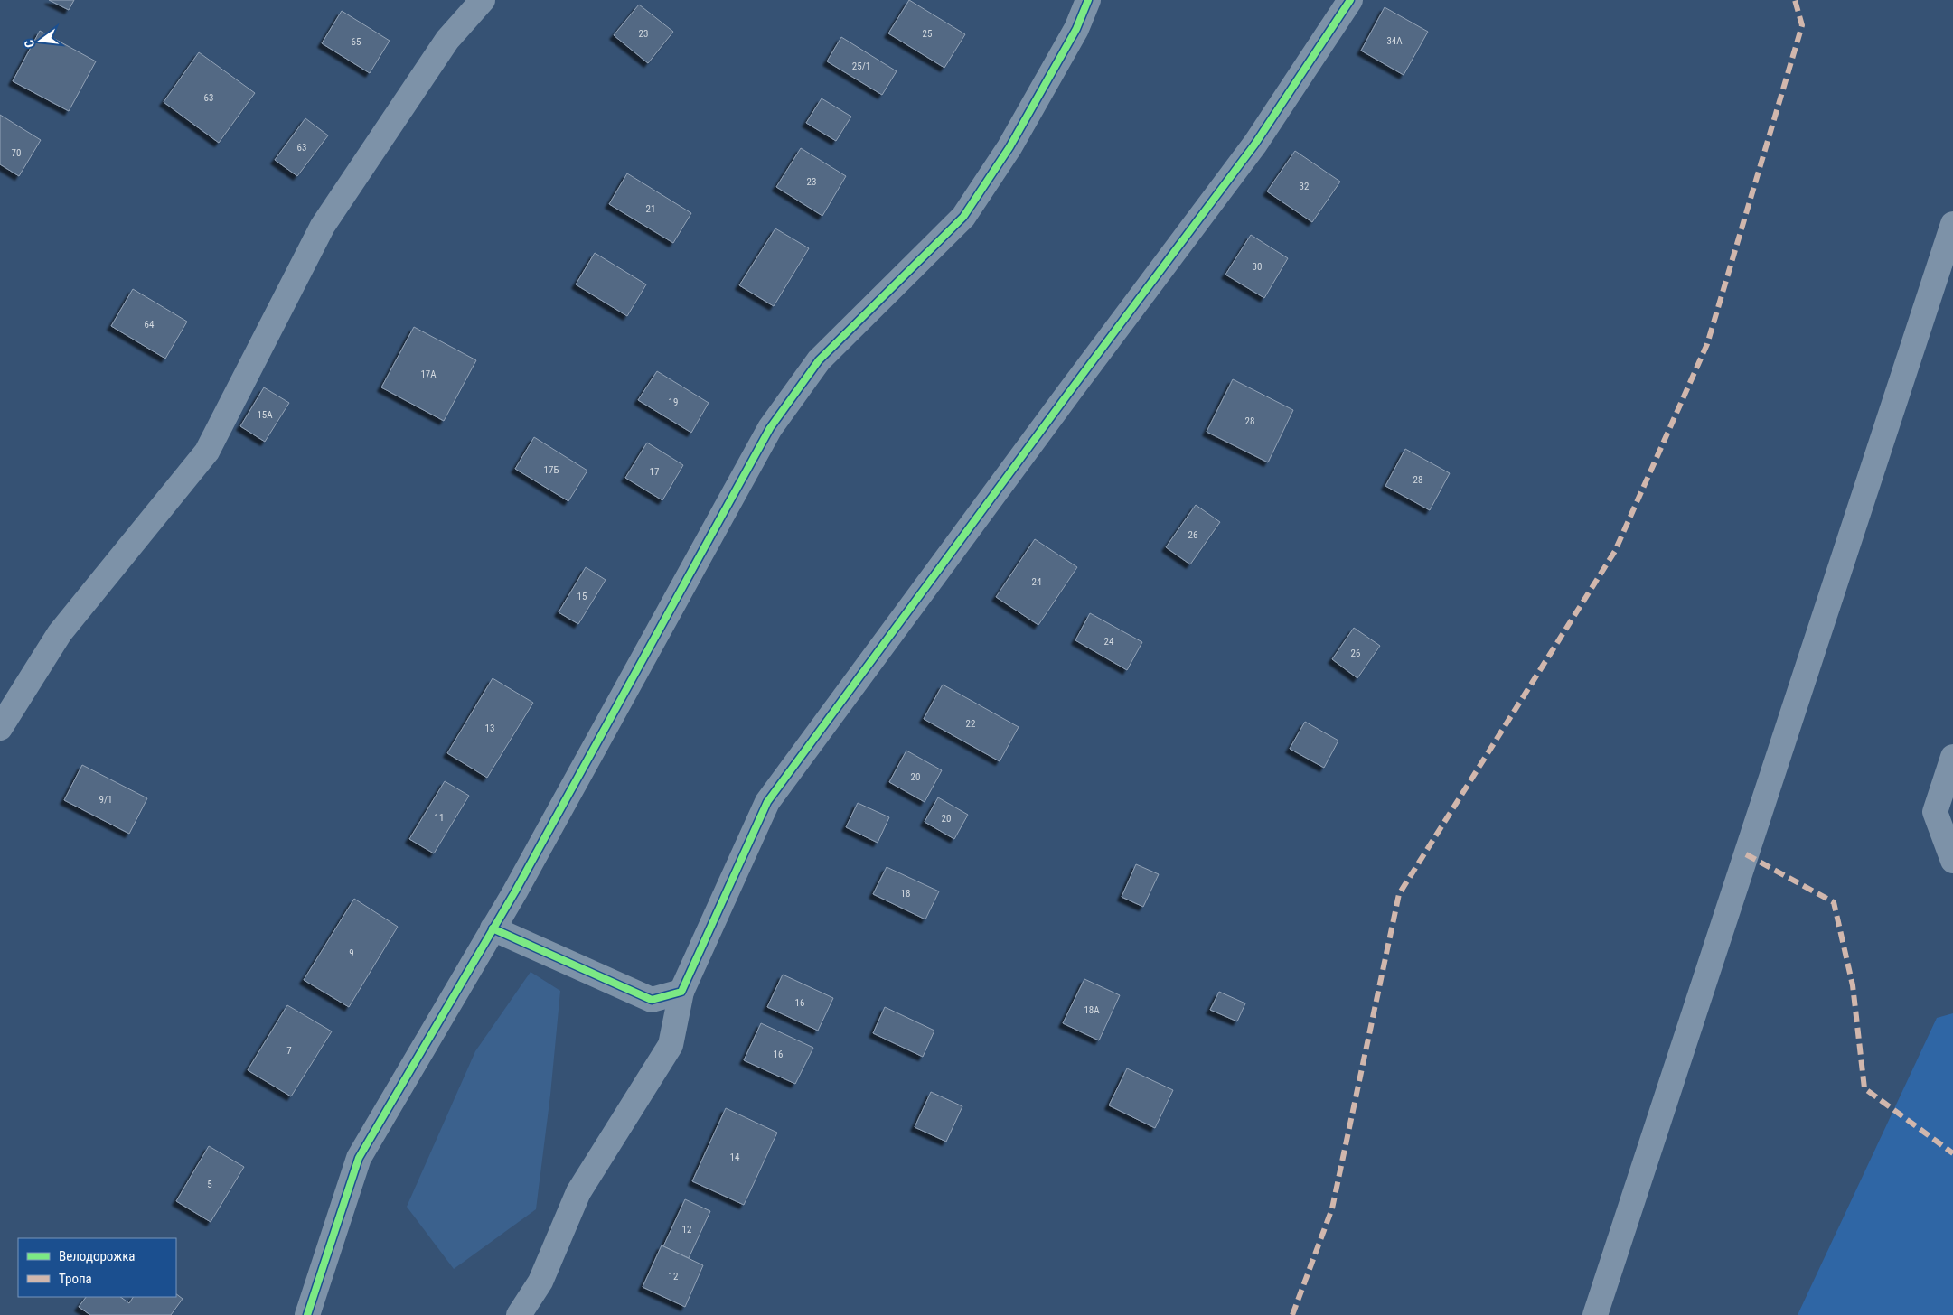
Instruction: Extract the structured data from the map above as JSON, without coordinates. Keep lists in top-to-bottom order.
{
  "house_numbers": [
    "23",
    "25",
    "34А",
    "65",
    "25/1",
    "63",
    "63",
    "70",
    "23",
    "32",
    "21",
    "30",
    "64",
    "17А",
    "19",
    "15А",
    "28",
    "17Б",
    "17",
    "28",
    "26",
    "24",
    "15",
    "24",
    "26",
    "22",
    "13",
    "20",
    "9/1",
    "11",
    "20",
    "18",
    "9",
    "16",
    "18А",
    "7",
    "16",
    "14",
    "5",
    "12",
    "12"
  ],
  "legend": ["Велодорожка", "Тропа"],
  "north": "left"
}
